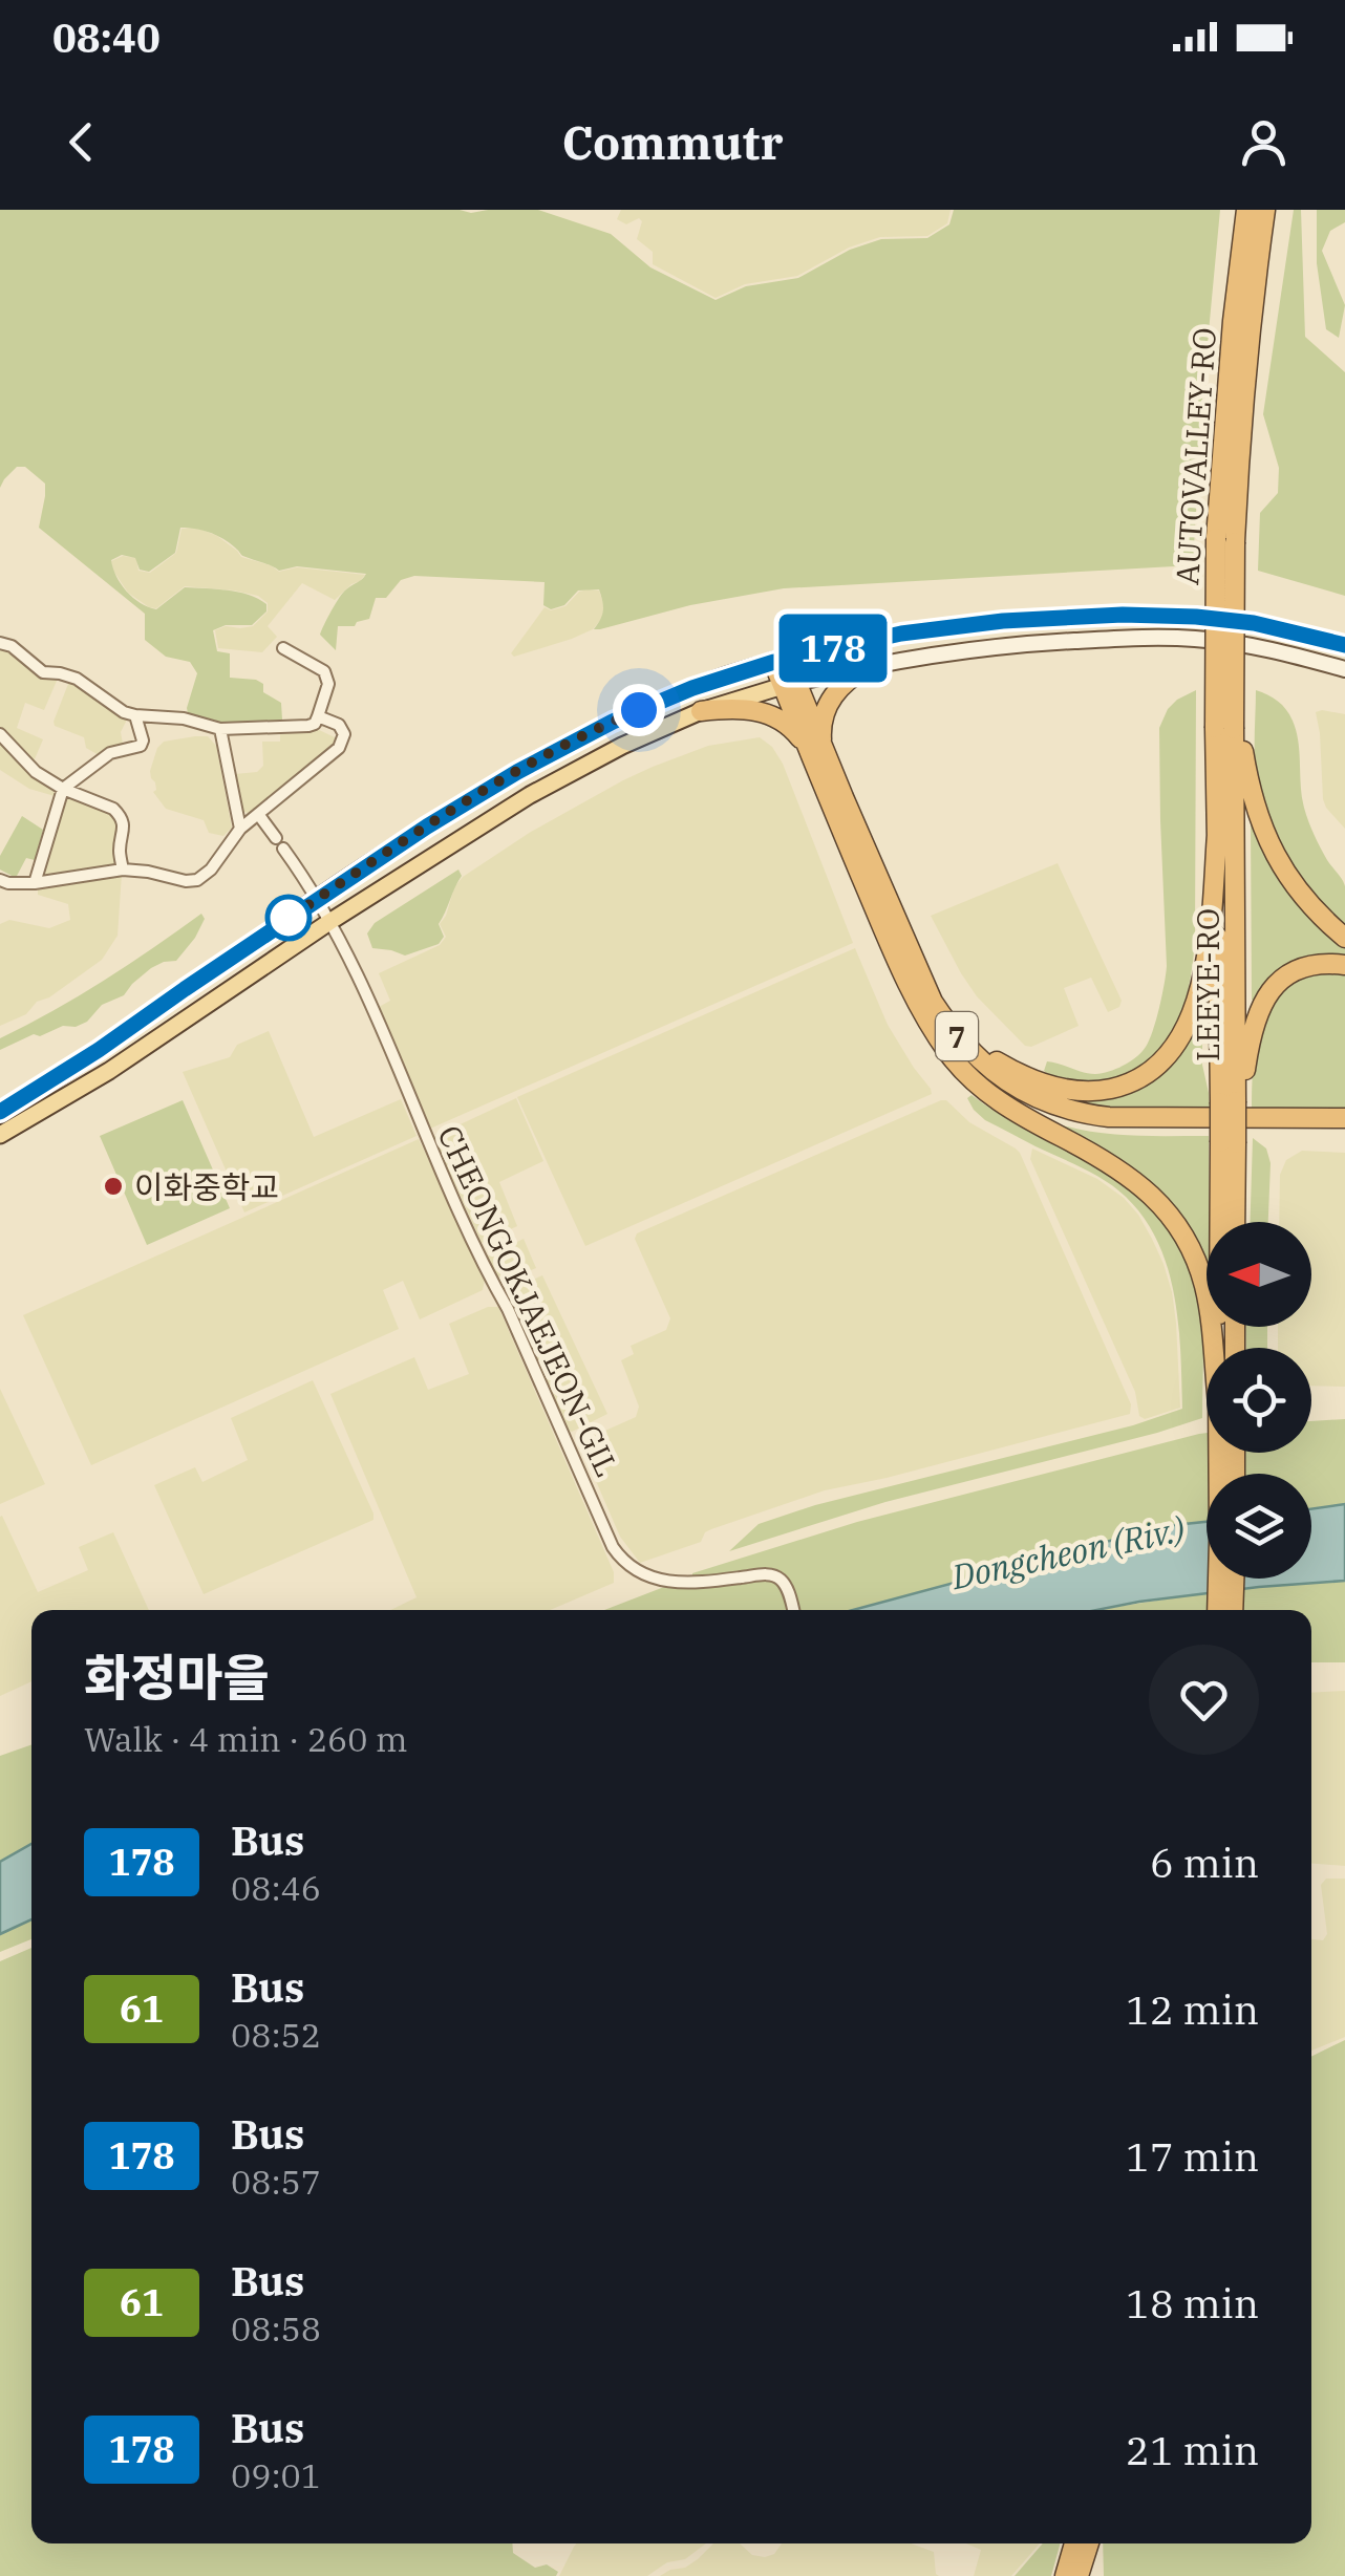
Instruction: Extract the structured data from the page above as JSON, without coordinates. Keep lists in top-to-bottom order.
{
  "streets": {
    "highway": ["AUTOVALLEY-RO", "LEEYE-RO", "7"],
    "street": ["CHEONGOKJAEJEON-GIL"]
  },
  "crossings": [
    ["AUTOVALLEY-RO", "LEEYE-RO"],
    ["7", "CHEONGOKJAEJEON-GIL"]
  ],
  "water": ["Dongcheon (Riv.)"],
  "places": ["이화중학교"],
  "lines": ["bus line 178"],
  "north": "left",
  "page": {
    "status": "08:40",
    "header": "Commutr",
    "on_map": "178",
    "heading": ["화정마을", "Walk · 4 min · 260 m"],
    "list": [
      {
        "mark": "178",
        "name": "Bus",
        "note": "08:46",
        "value": "6 min"
      },
      {
        "mark": "61",
        "name": "Bus",
        "note": "08:52",
        "value": "12 min"
      },
      {
        "mark": "178",
        "name": "Bus",
        "note": "08:57",
        "value": "17 min"
      },
      {
        "mark": "61",
        "name": "Bus",
        "note": "08:58",
        "value": "18 min"
      },
      {
        "mark": "178",
        "name": "Bus",
        "note": "09:01",
        "value": "21 min"
      }
    ]
  }
}
